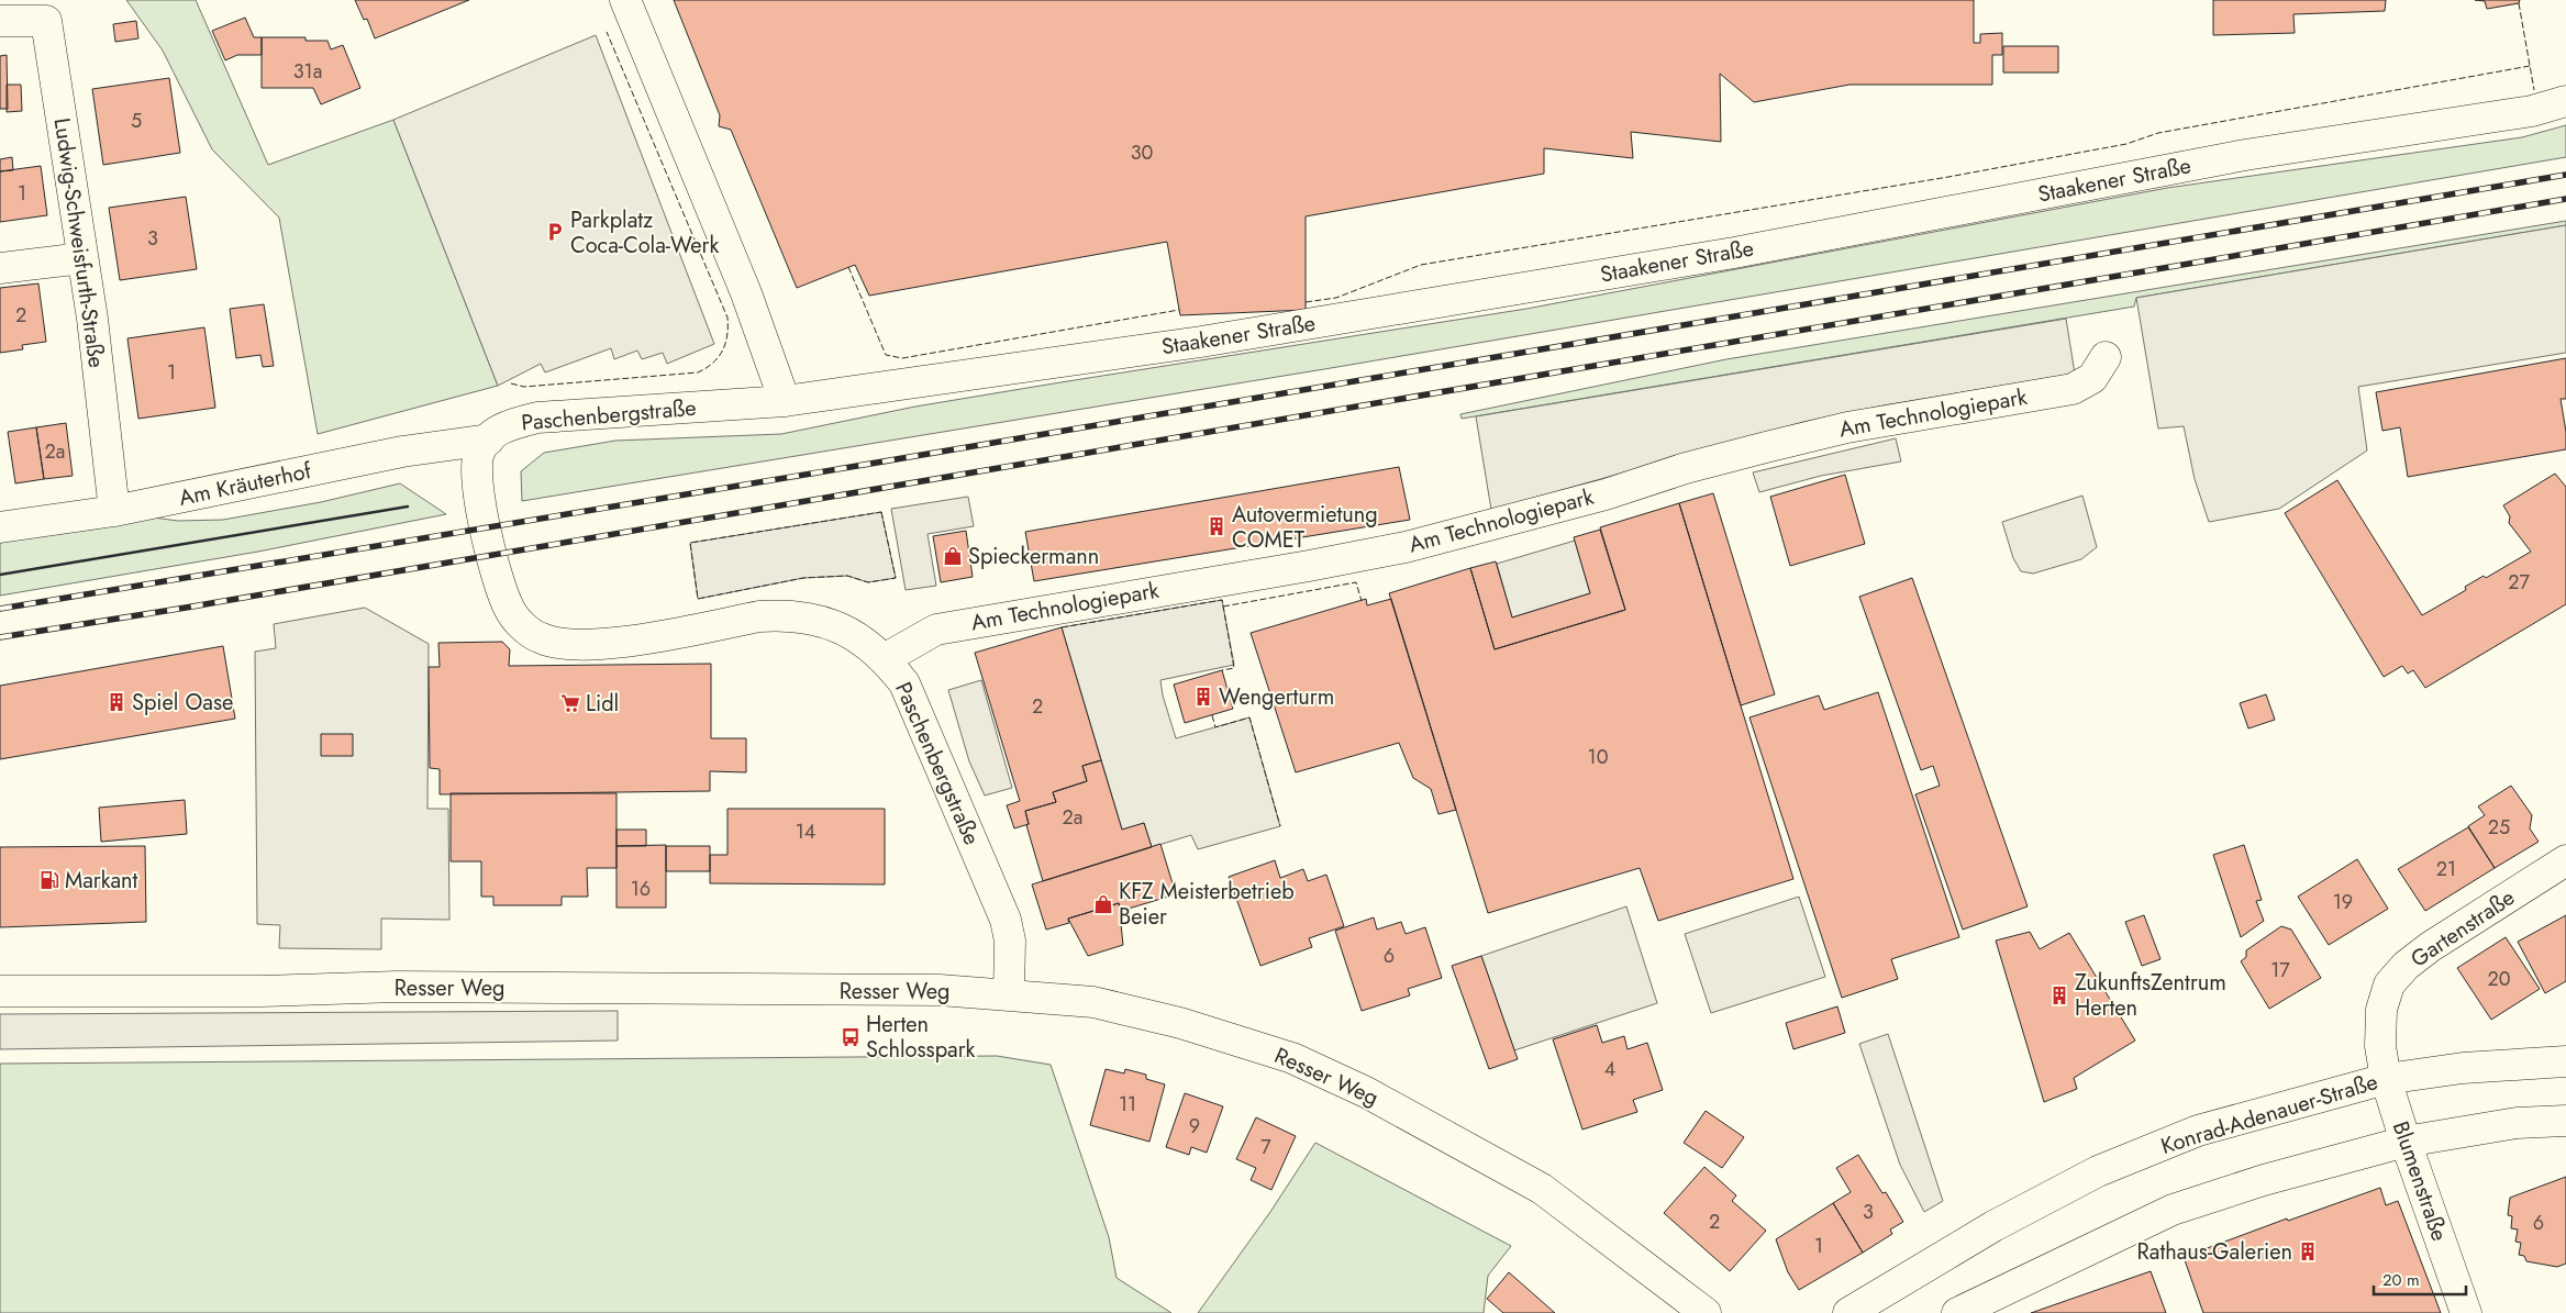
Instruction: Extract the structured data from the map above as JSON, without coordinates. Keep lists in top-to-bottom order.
{
  "streets": {
    "street": [
      "Staakener Straße",
      "Ludwig-Schweisfurth-Straße",
      "Am Technologiepark",
      "Paschenbergstraße",
      "Am Kräuterhof",
      "Gartenstraße",
      "Resser Weg",
      "Konrad-Adenauer-Straße",
      "Blumenstraße"
    ]
  },
  "crossings": [
    ["Staakener Straße", "Paschenbergstraße"],
    ["Ludwig-Schweisfurth-Straße", "Am Kräuterhof"],
    ["Am Technologiepark", "Paschenbergstraße"],
    ["Paschenbergstraße", "Am Kräuterhof"],
    ["Paschenbergstraße", "Resser Weg"],
    ["Gartenstraße", "Konrad-Adenauer-Straße"],
    ["Gartenstraße", "Blumenstraße"],
    ["Konrad-Adenauer-Straße", "Blumenstraße"]
  ],
  "places": {
    "parking": ["Parkplatz Coca-Cola-Werk"],
    "building": [
      "Autovermietung COMET",
      "Wengerturm",
      "Spiel Oase",
      "ZukunftsZentrum Herten",
      "Rathaus-Galerien"
    ],
    "shop": ["Spieckermann", "KFZ Meisterbetrieb Beier"],
    "supermarket": ["Lidl"],
    "fuel station": ["Markant"],
    "bus stop": ["Herten Schlosspark"]
  },
  "house_numbers": [
    "31a",
    "5",
    "30",
    "1",
    "3",
    "2",
    "1",
    "2a",
    "27",
    "2",
    "10",
    "2a",
    "25",
    "14",
    "21",
    "16",
    "19",
    "6",
    "17",
    "20",
    "4",
    "11",
    "9",
    "7",
    "3",
    "2",
    "6",
    "1"
  ],
  "scale_bar": "20 m"
}
